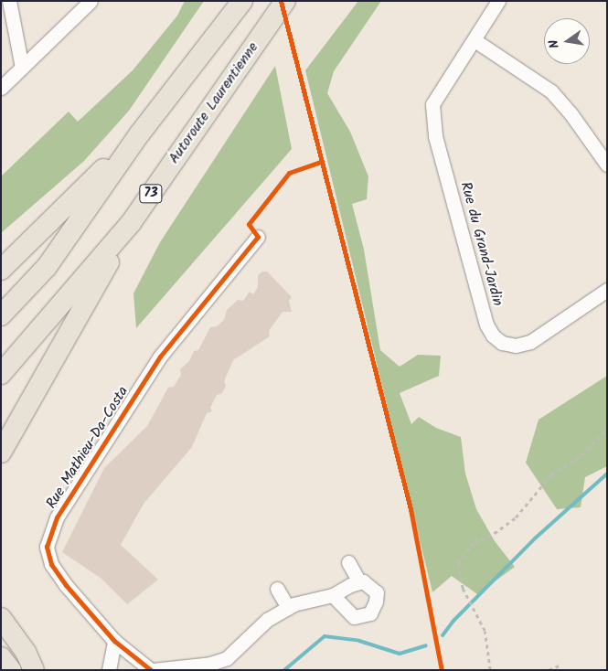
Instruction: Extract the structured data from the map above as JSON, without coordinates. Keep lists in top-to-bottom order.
{
  "streets": {
    "highway": ["Autoroute Laurentienne", "73"],
    "street": ["Rue du Grand-Jardin", "Rue Mathieu-Da-Costa"]
  },
  "north": "left"
}
